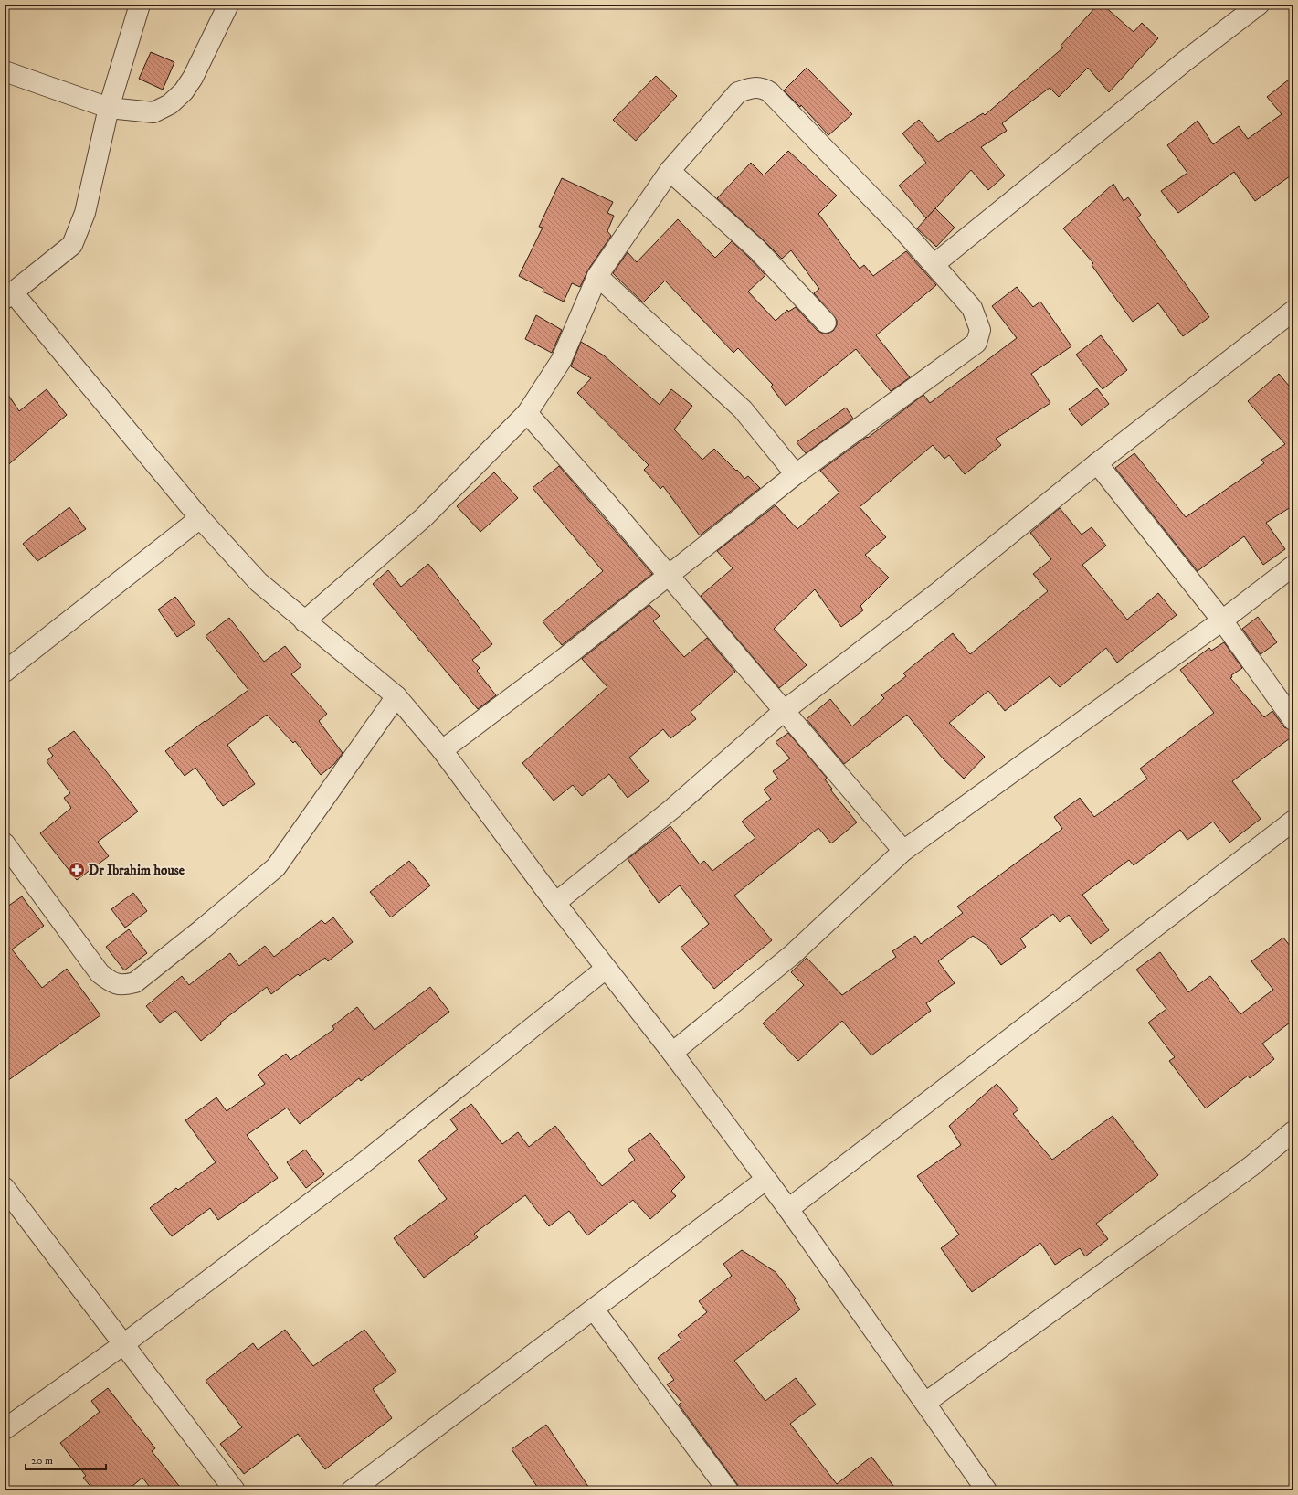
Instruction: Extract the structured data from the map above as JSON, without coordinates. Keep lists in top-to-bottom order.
{
  "places": {
    "pharmacy": ["Dr Ibrahim house"]
  },
  "scale_bar": "20 m"
}
